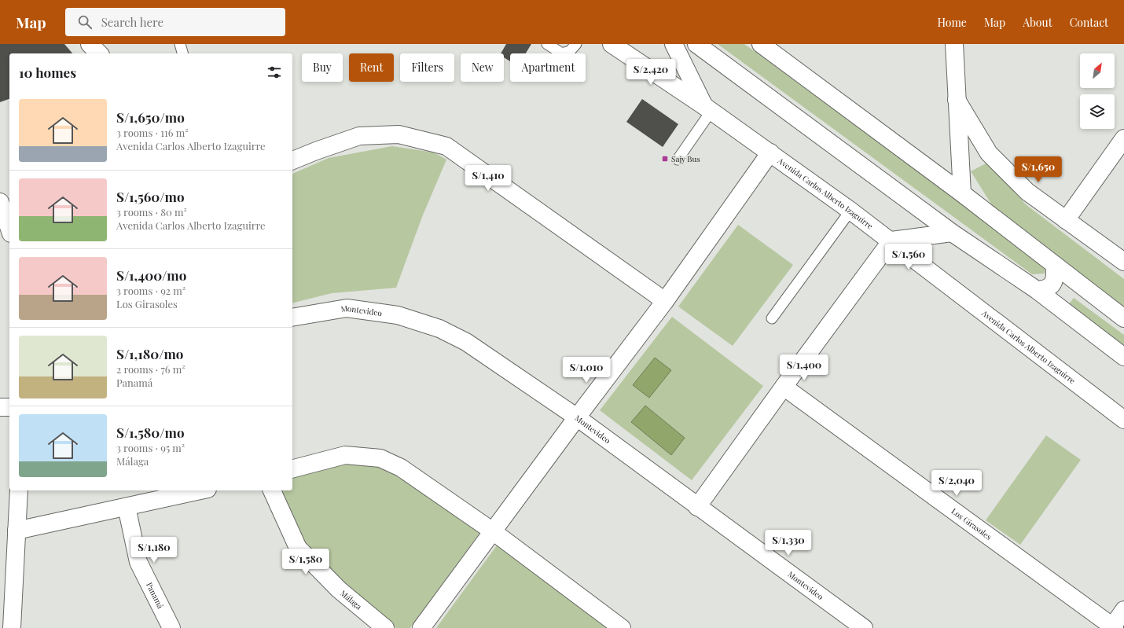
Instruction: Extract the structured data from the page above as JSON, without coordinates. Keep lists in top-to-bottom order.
{
  "streets": {
    "street": [
      "Avenida Carlos Alberto Izaguirre",
      "Montevideo",
      "Los Girasoles",
      "Panamá",
      "Málaga"
    ]
  },
  "places": {
    "transit": ["Sajy Bus"]
  },
  "north": "top right",
  "page": {
    "header": "Map",
    "search": "Search here",
    "nav": [
      "Home",
      "Map",
      "About",
      "Contact"
    ],
    "chip": [
      "Buy",
      "Rent",
      "Filters",
      "New",
      "Apartment"
    ],
    "heading": "10 homes",
    "price": [
      "S/2,420",
      "S/1,650",
      "S/1,410",
      "S/1,560",
      "S/1,400",
      "S/1,010",
      "S/2,040",
      "S/1,330",
      "S/1,180",
      "S/1,580"
    ],
    "list": [
      {
        "name": "S/1,650/mo",
        "note": "3 rooms · 116 m² · Avenida Carlos Alberto Izaguirre"
      },
      {
        "name": "S/1,560/mo",
        "note": "3 rooms · 80 m² · Avenida Carlos Alberto Izaguirre"
      },
      {
        "name": "S/1,400/mo",
        "note": "3 rooms · 92 m² · Los Girasoles"
      },
      {
        "name": "S/1,180/mo",
        "note": "2 rooms · 76 m² · Panamá"
      },
      {
        "name": "S/1,580/mo",
        "note": "3 rooms · 95 m² · Málaga"
      }
    ]
  }
}
